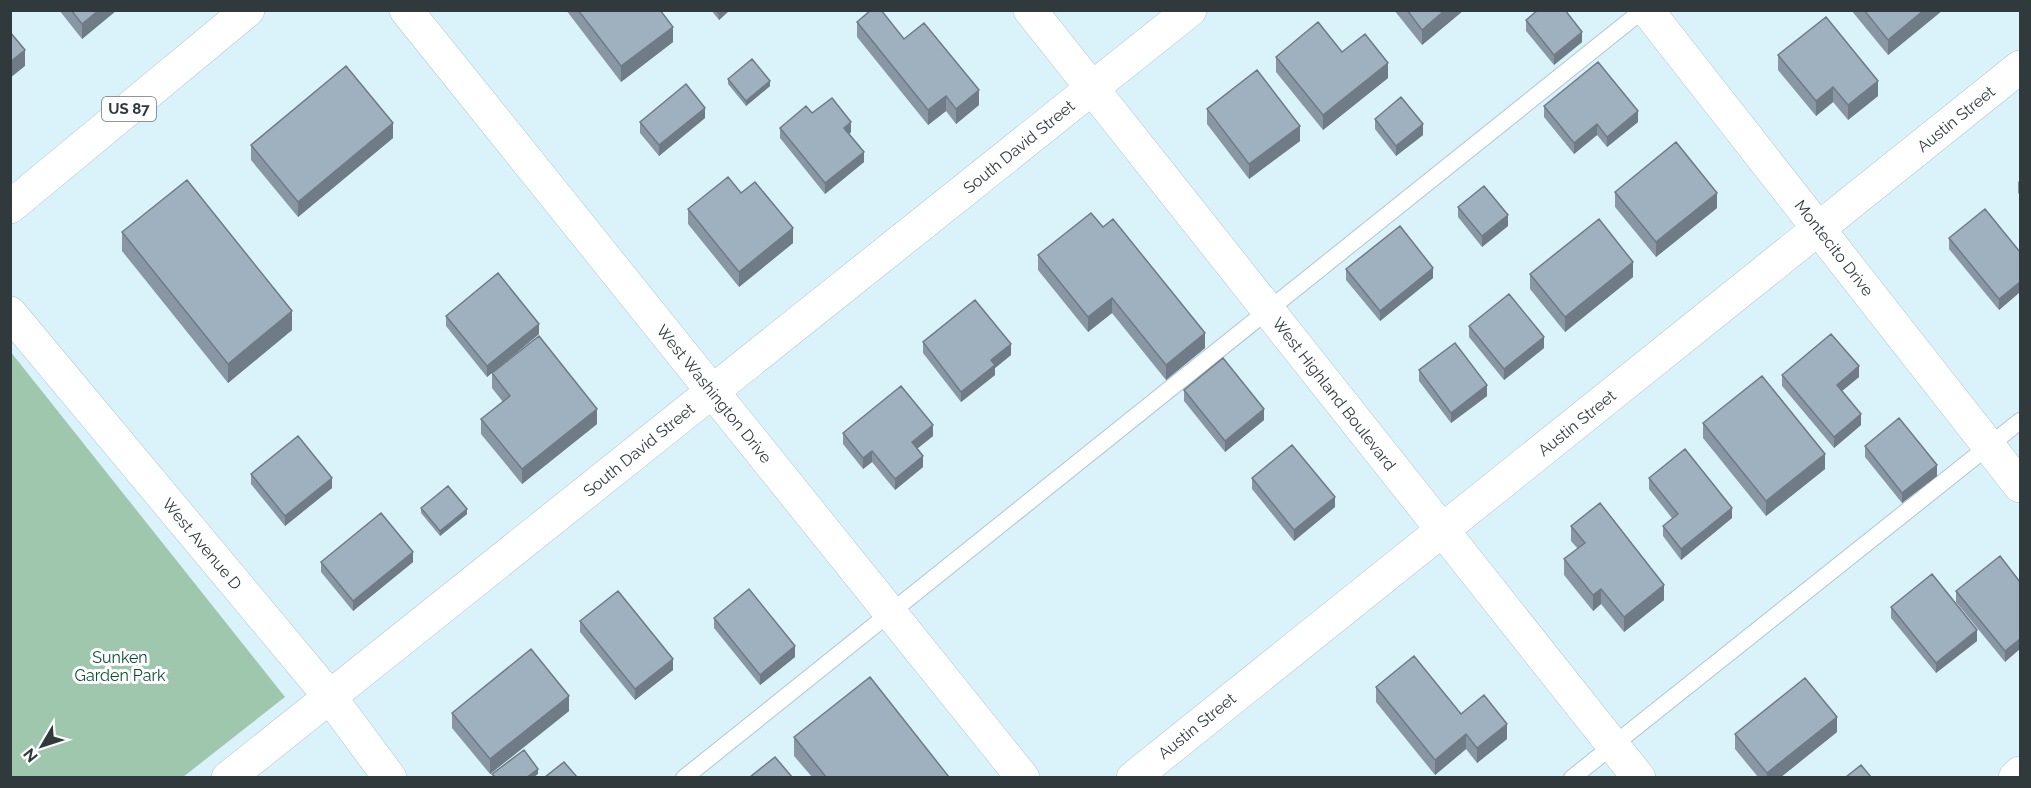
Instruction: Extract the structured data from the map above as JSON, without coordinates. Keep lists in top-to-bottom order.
{
  "streets": {
    "street": [
      "US 87",
      "Austin Street",
      "South David Street",
      "Montecito Drive",
      "West Washington Drive",
      "West Highland Boulevard",
      "West Avenue D"
    ]
  },
  "crossings": [
    ["Austin Street", "Montecito Drive"],
    ["Austin Street", "West Highland Boulevard"],
    ["South David Street", "West Washington Drive"],
    ["South David Street", "West Highland Boulevard"],
    ["South David Street", "West Avenue D"]
  ],
  "parks": ["Sunken Garden Park"],
  "north": "bottom left"
}
